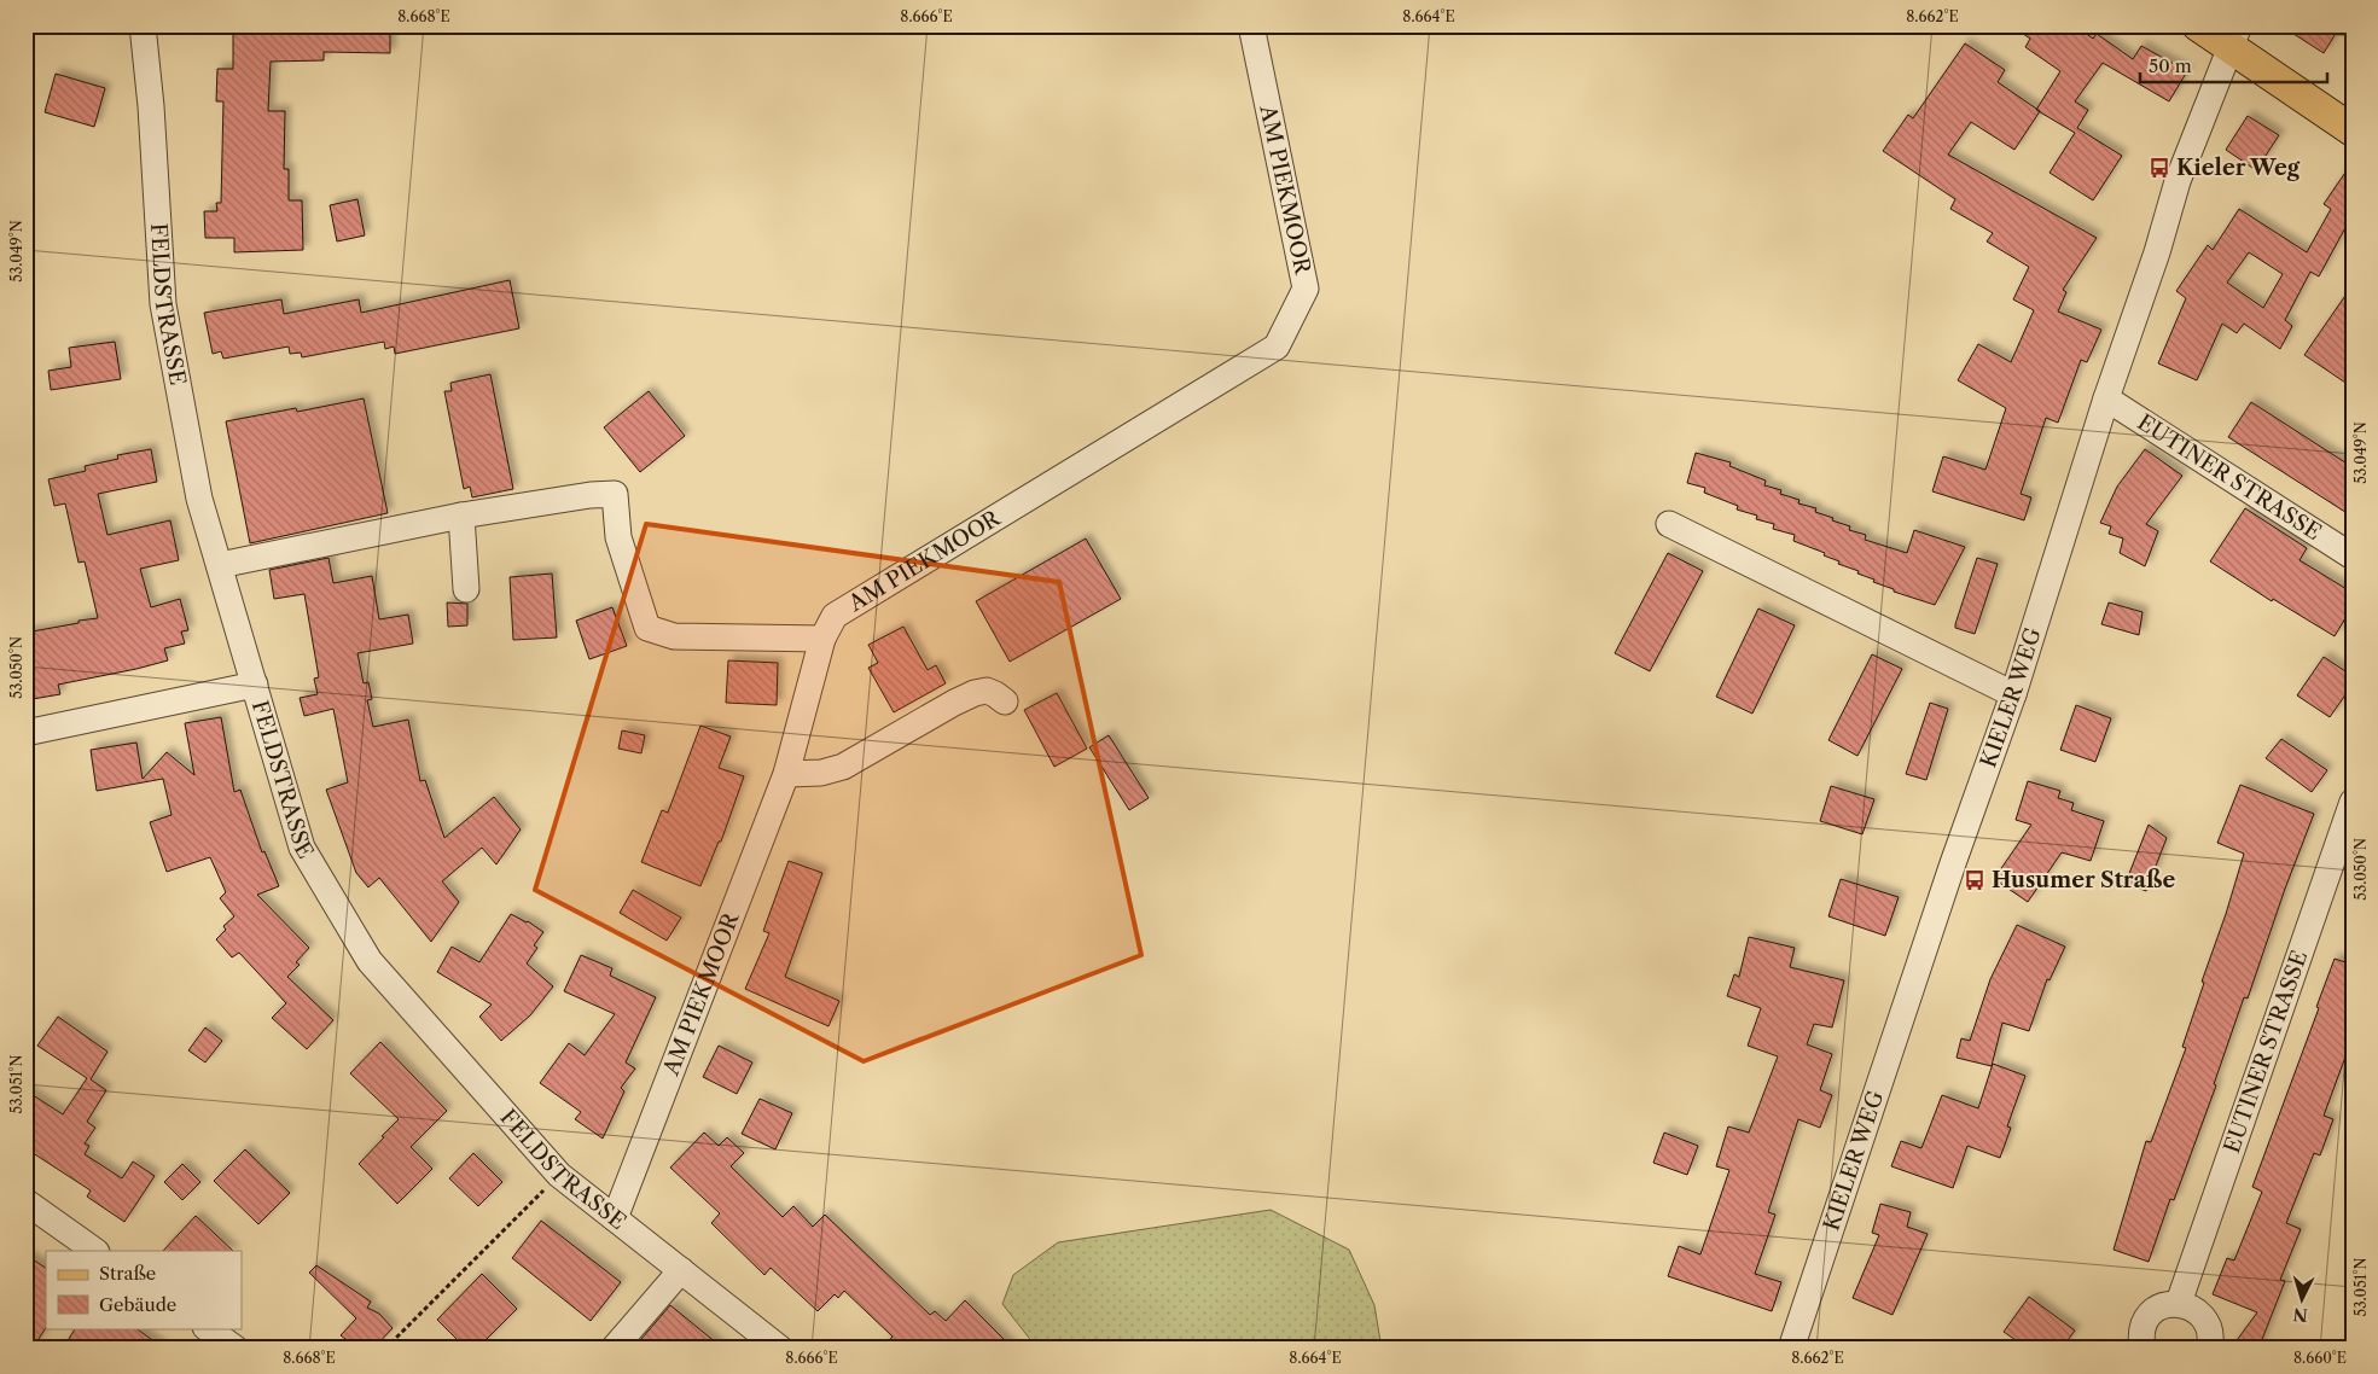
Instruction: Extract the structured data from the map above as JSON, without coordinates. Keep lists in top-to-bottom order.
{
  "streets": {
    "street": [
      "AM PIEKMOOR",
      "FELDSTRASSE",
      "EUTINER STRASSE",
      "KIELER WEG"
    ]
  },
  "crossings": [
    ["AM PIEKMOOR", "FELDSTRASSE"],
    ["EUTINER STRASSE", "KIELER WEG"]
  ],
  "places": {
    "bus stop": ["Kieler Weg", "Husumer Straße"]
  },
  "legend": ["Straße", "Gebäude"],
  "scale_bar": "50 m",
  "north": "bottom",
  "coordinates": [
    "8.668°E",
    "8.666°E",
    "8.664°E",
    "8.662°E",
    "53.049°N",
    "53.050°N",
    "53.051°N",
    "8.660°E"
  ]
}
